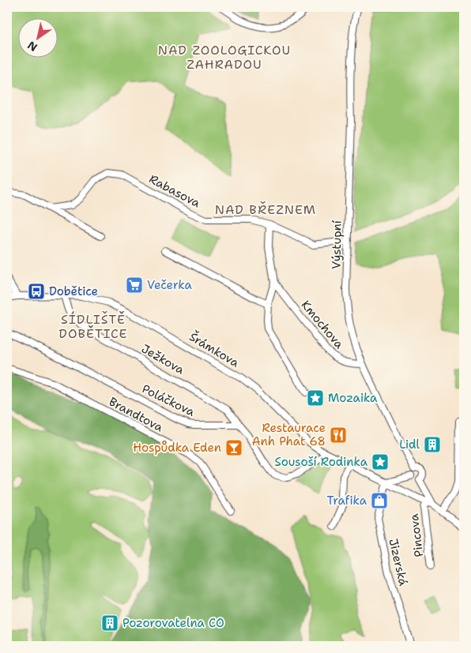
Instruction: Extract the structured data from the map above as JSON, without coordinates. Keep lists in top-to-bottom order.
{
  "streets": {
    "street": [
      "Rabasova",
      "Výstupní",
      "Kmochova",
      "Šrámkova",
      "Ježkova",
      "Poláčkova",
      "Brandtova",
      "Pincova",
      "Jizerská"
    ]
  },
  "crossings": [
    ["Rabasova", "Výstupní"],
    ["Rabasova", "Kmochova"],
    ["Výstupní", "Kmochova"],
    ["Šrámkova", "Ježkova"],
    ["Šrámkova", "Pincova"],
    ["Šrámkova", "Jizerská"],
    ["Ježkova", "Poláčkova"]
  ],
  "districts": ["NAD ZOOLOGICKOU ZAHRADOU", "NAD BŘEZNEM", "SÍDLIŠTĚ DOBĚTICE"],
  "places": {
    "supermarket": ["Večerka"],
    "bus stop": ["Dobětice"],
    "place": ["Mozaika", "Sousoší Rodinka"],
    "restaurant": ["Restaurace Anh Phat 68"],
    "building": ["Lidl", "Pozorovatelna CO"],
    "bar": ["Hospůdka Eden"],
    "shop": ["Trafika"]
  },
  "north": "bottom left"
}
